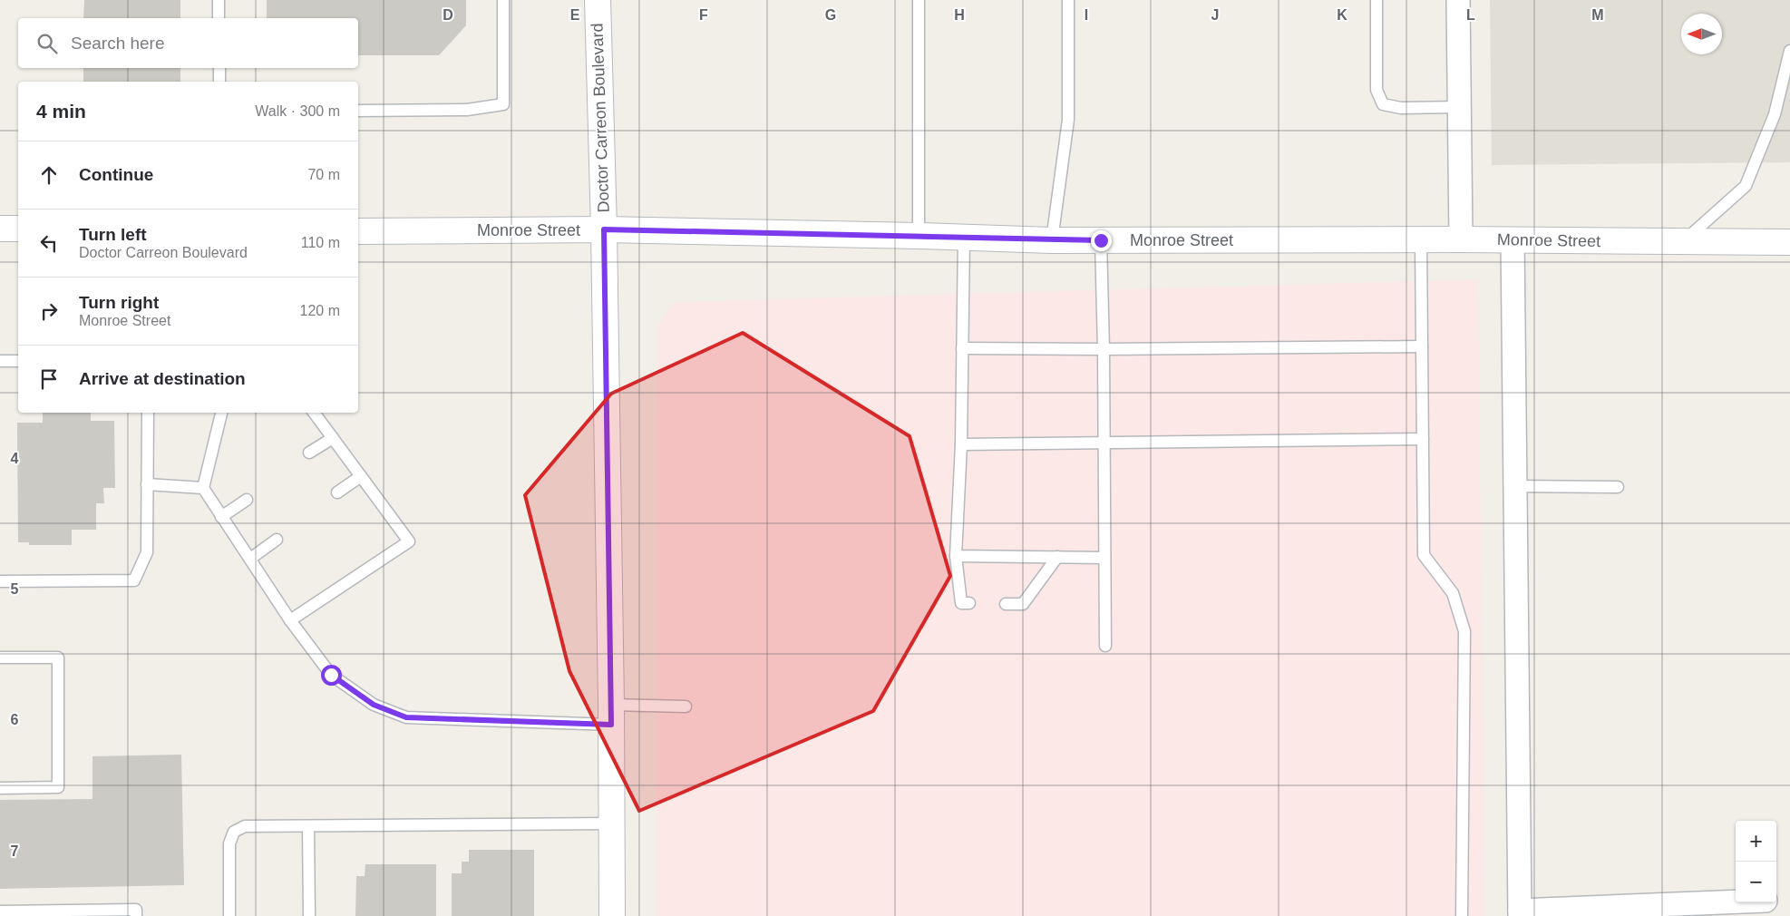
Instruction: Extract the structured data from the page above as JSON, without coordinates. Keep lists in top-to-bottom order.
{
  "streets": {
    "main road": ["Doctor Carreon Boulevard", "Monroe Street"]
  },
  "crossings": [
    ["Doctor Carreon Boulevard", "Monroe Street"]
  ],
  "north": "left",
  "page": {
    "search": "Search here",
    "heading": ["4 min", "Walk · 300 m"],
    "list": [
      ["Continue", "70 m"],
      ["Turn left", "Doctor Carreon Boulevard", "110 m"],
      ["Turn right", "Monroe Street", "120 m"],
      "Arrive at destination"
    ],
    "map_buttons": ["+", "−"]
  },
  "grid": {
    "columns": [
      "D",
      "E",
      "F",
      "G",
      "H",
      "I",
      "J",
      "K",
      "L",
      "M"
    ],
    "rows": [
      "4",
      "5",
      "6",
      "7"
    ]
  }
}
